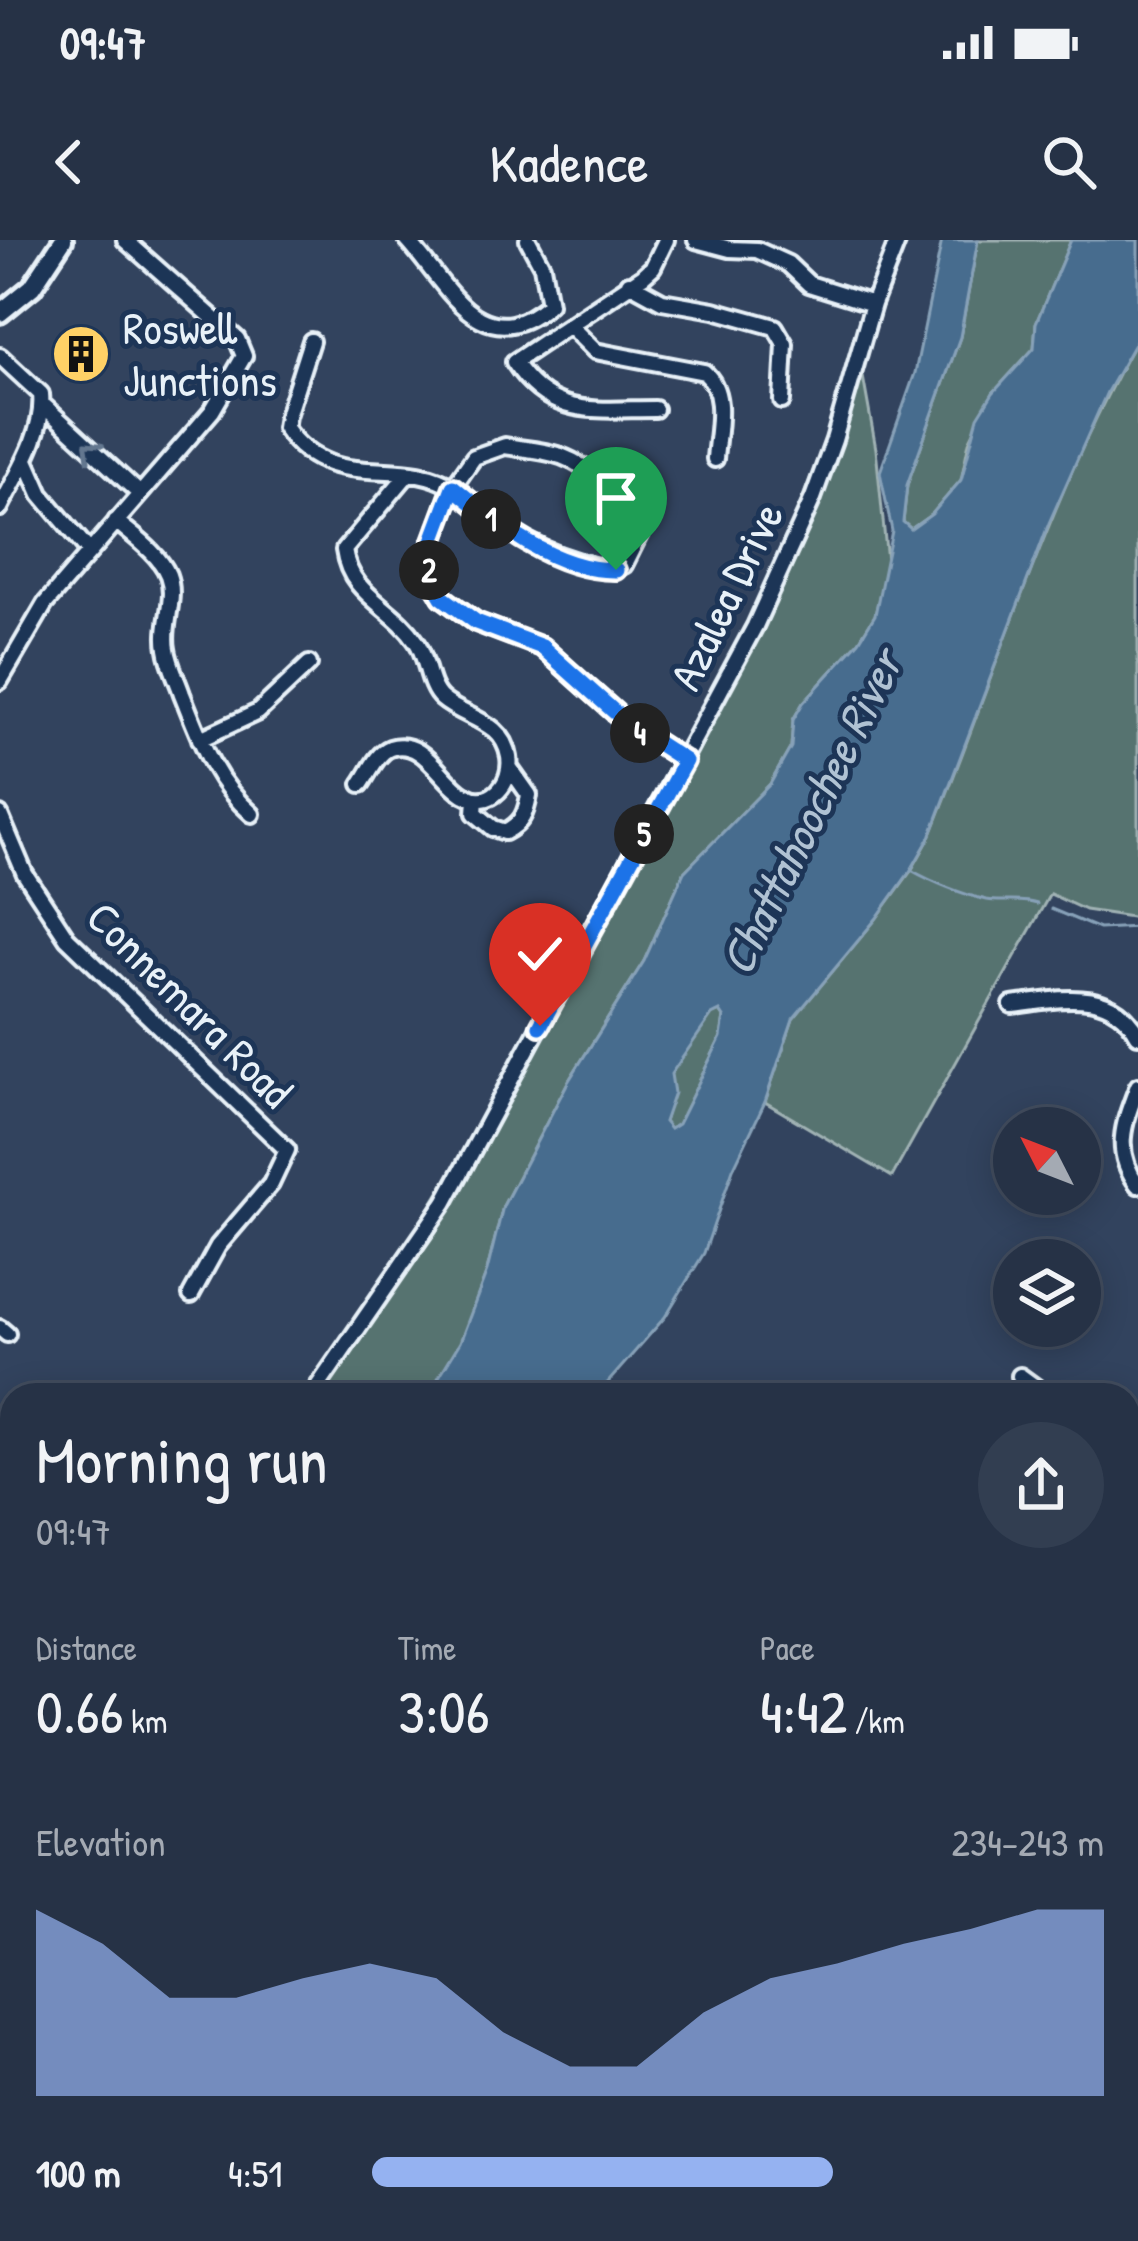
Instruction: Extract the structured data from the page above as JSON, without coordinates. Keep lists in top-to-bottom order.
{
  "streets": {
    "street": ["Azalea Drive", "Connemara Road"]
  },
  "water": ["Chattahoochee River"],
  "places": {
    "building": ["Roswell Junctions"]
  },
  "north": "top left",
  "page": {
    "status": "09:47",
    "header": "Kadence",
    "pins": [
      "1",
      "2",
      "4",
      "5"
    ],
    "heading": ["Morning run", "09:47"],
    "stats": [
      ["Distance", "0.66 km"],
      ["Time", "3:06"],
      ["Pace", "4:42 /km"]
    ],
    "chart": ["Elevation", "234–243 m"],
    "list": [
      {
        "name": "100 m",
        "note": "4:51"
      }
    ]
  }
}
